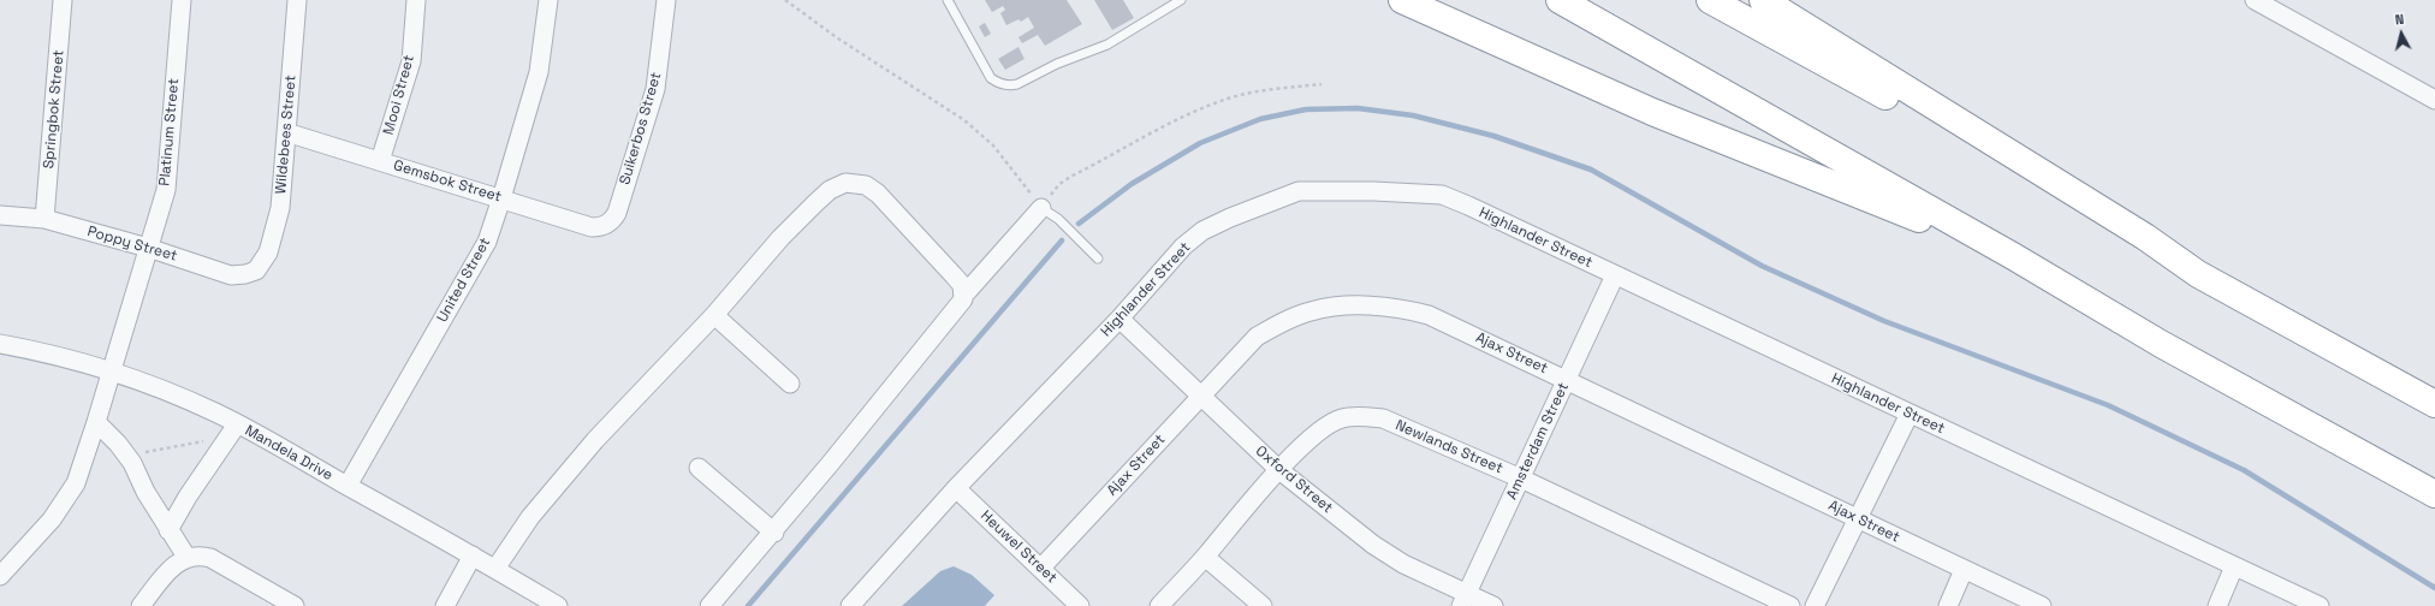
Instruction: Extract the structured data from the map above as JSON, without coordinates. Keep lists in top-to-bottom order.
{
  "streets": {
    "street": [
      "Mooi Street",
      "Springbok Street",
      "Suikerbos Street",
      "Platinum Street",
      "Wildebees Street",
      "Gemsbok Street",
      "Highlander Street",
      "Poppy Street",
      "United Street",
      "Ajax Street",
      "Amsterdam Street",
      "Newlands Street",
      "Mandela Drive",
      "Oxford Street",
      "Heuwel Street"
    ]
  },
  "crossings": [
    ["Mooi Street", "Gemsbok Street"],
    ["Springbok Street", "Poppy Street"],
    ["Suikerbos Street", "Gemsbok Street"],
    ["Platinum Street", "Poppy Street"],
    ["Platinum Street", "Mandela Drive"],
    ["Wildebees Street", "Gemsbok Street"],
    ["Wildebees Street", "Poppy Street"],
    ["Gemsbok Street", "United Street"],
    ["Highlander Street", "Amsterdam Street"],
    ["Highlander Street", "Oxford Street"],
    ["Highlander Street", "Heuwel Street"],
    ["United Street", "Mandela Drive"],
    ["Ajax Street", "Amsterdam Street"],
    ["Ajax Street", "Oxford Street"],
    ["Ajax Street", "Heuwel Street"],
    ["Amsterdam Street", "Newlands Street"],
    ["Amsterdam Street", "Oxford Street"],
    ["Newlands Street", "Oxford Street"]
  ],
  "north": "top"
}
